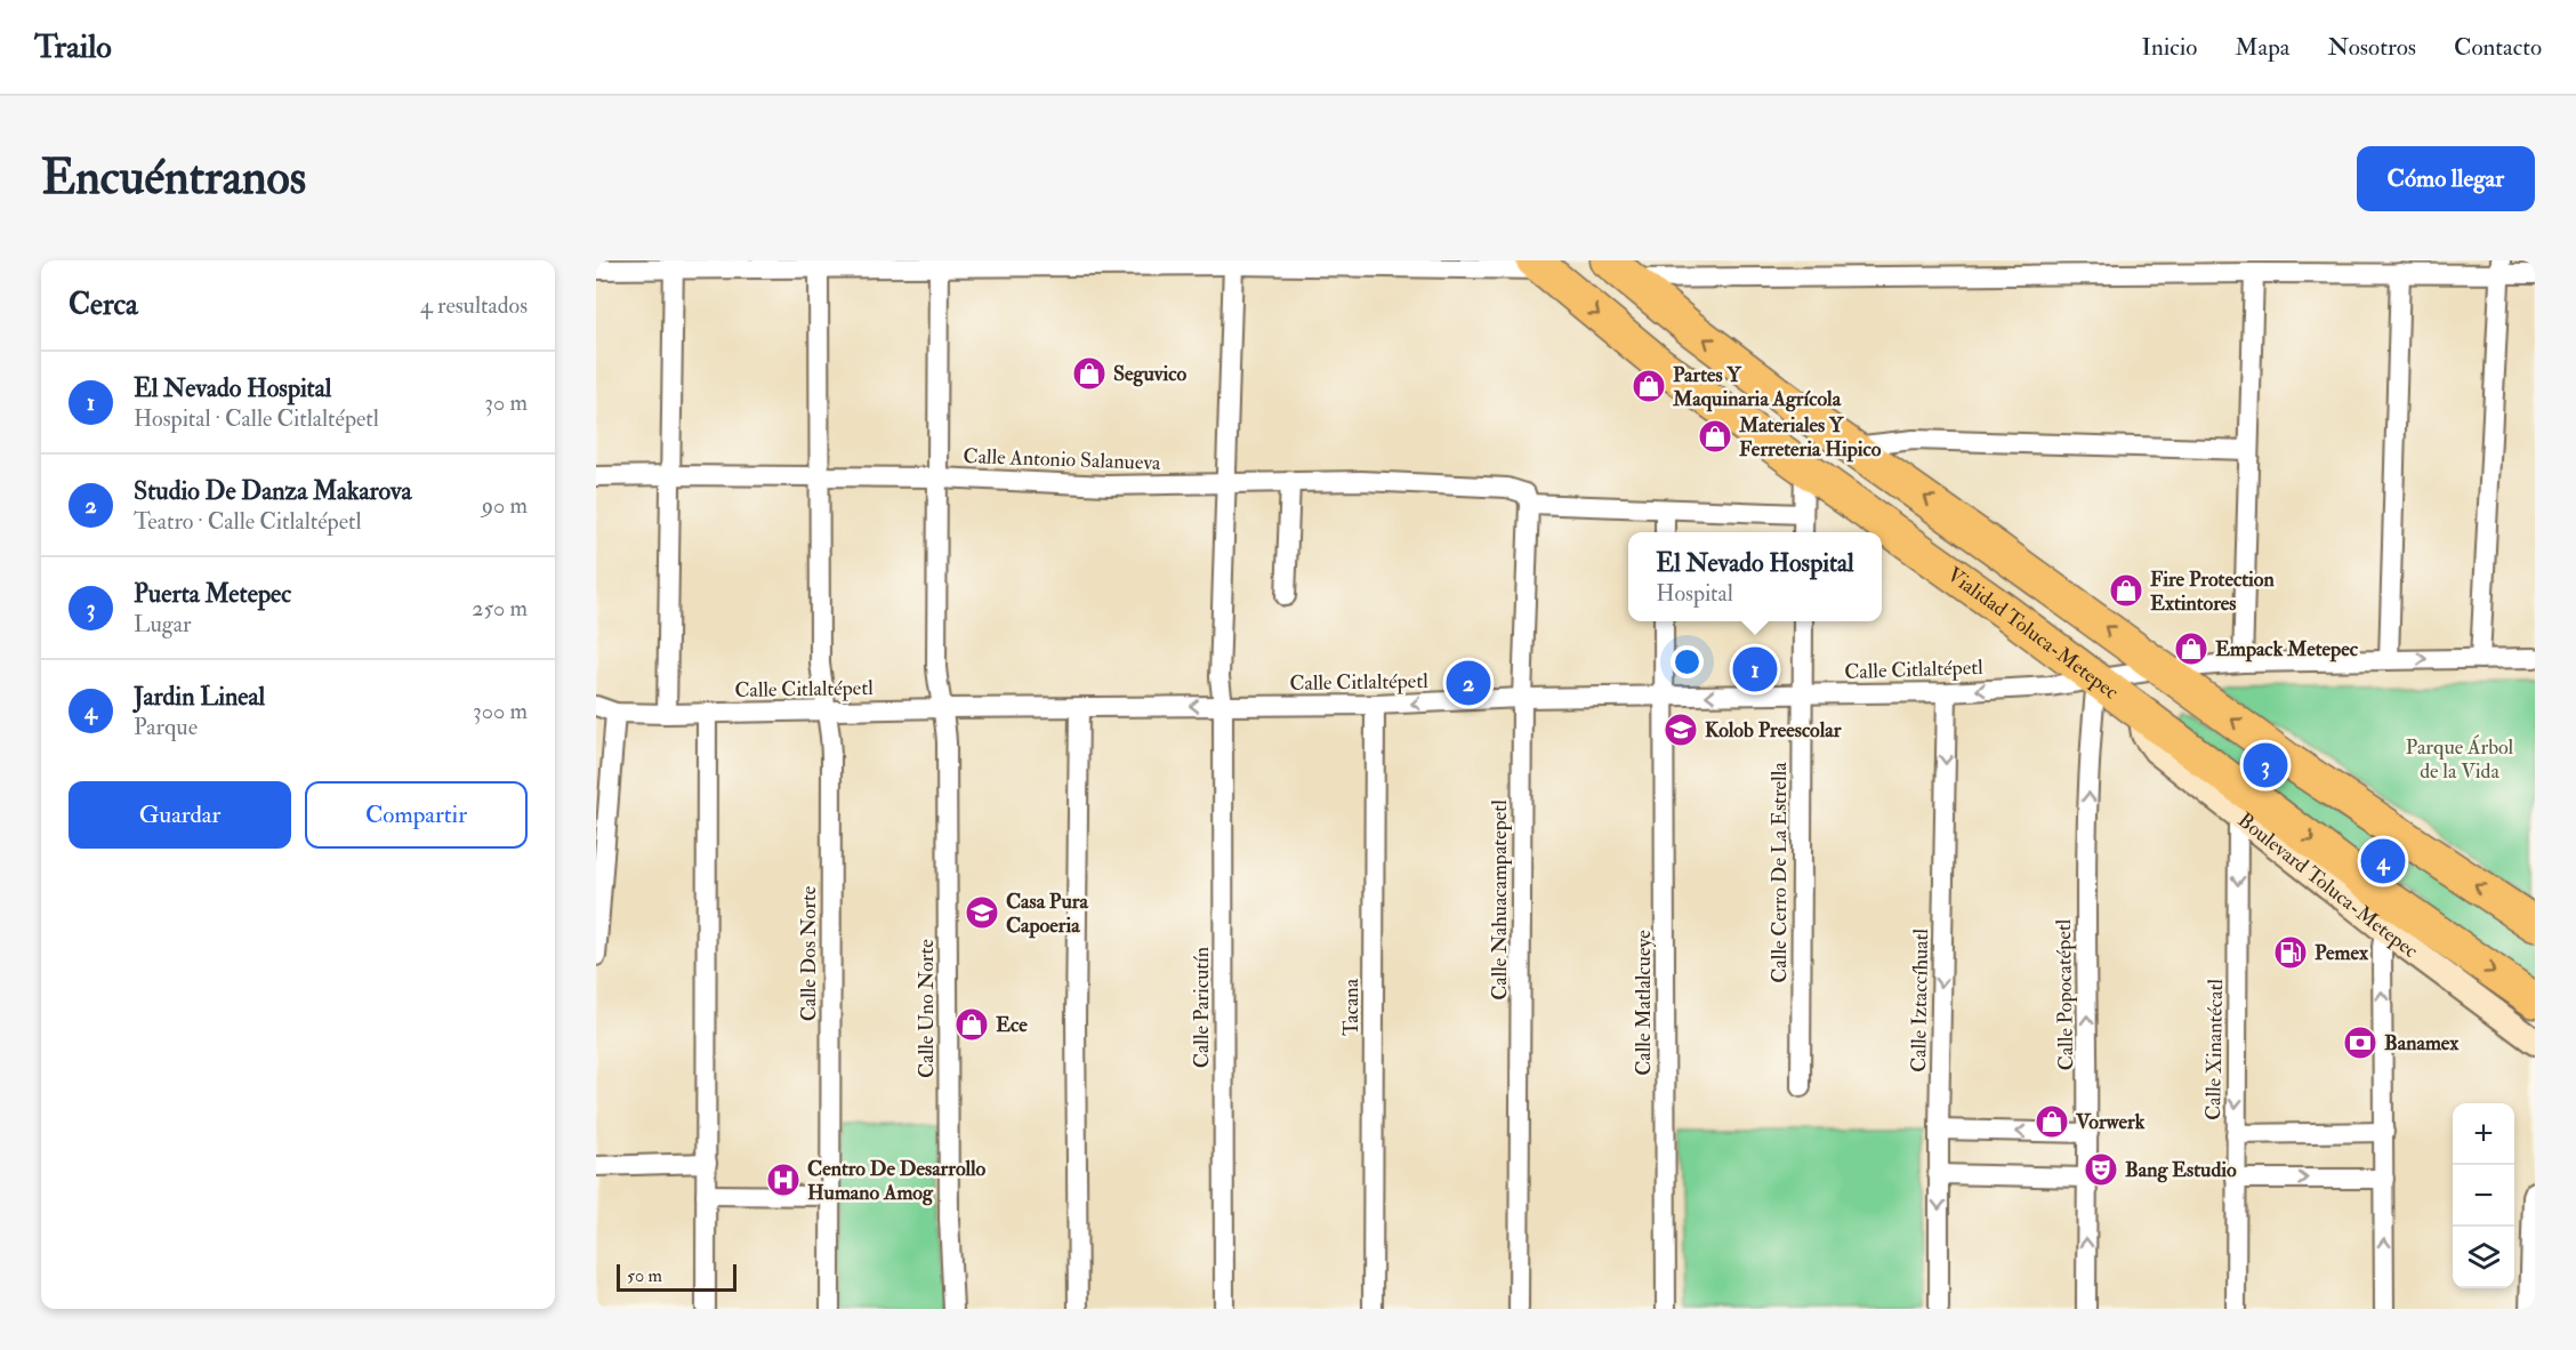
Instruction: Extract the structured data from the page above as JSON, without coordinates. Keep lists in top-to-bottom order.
{
  "streets": {
    "highway": ["Vialidad Toluca-Metepec"],
    "main road": ["Boulevard Toluca-Metepec"],
    "street": [
      "Calle Antonio Salanueva",
      "Calle Citlaltépetl",
      "Calle Cerro De La Estrella",
      "Calle Nahuacampatepetl",
      "Calle Dos Norte",
      "Calle Popocatépetl",
      "Calle Iztaccíhuatl",
      "Calle Matlalcueye",
      "Calle Paricutín",
      "Tacana",
      "Calle Uno Norte",
      "Calle Xinantécatl"
    ]
  },
  "crossings": [
    ["Calle Antonio Salanueva", "Calle Nahuacampatepetl"],
    ["Calle Antonio Salanueva", "Calle Dos Norte"],
    ["Calle Antonio Salanueva", "Calle Paricutín"],
    ["Calle Antonio Salanueva", "Calle Uno Norte"],
    ["Vialidad Toluca-Metepec", "Calle Citlaltépetl"],
    ["Vialidad Toluca-Metepec", "Boulevard Toluca-Metepec"],
    ["Vialidad Toluca-Metepec", "Calle Popocatépetl"],
    ["Vialidad Toluca-Metepec", "Calle Xinantécatl"],
    ["Calle Citlaltépetl", "Calle Cerro De La Estrella"],
    ["Calle Citlaltépetl", "Calle Nahuacampatepetl"],
    ["Calle Citlaltépetl", "Calle Dos Norte"],
    ["Calle Citlaltépetl", "Calle Popocatépetl"],
    ["Calle Citlaltépetl", "Calle Iztaccíhuatl"],
    ["Calle Citlaltépetl", "Calle Matlalcueye"],
    ["Calle Citlaltépetl", "Calle Paricutín"],
    ["Calle Citlaltépetl", "Tacana"],
    ["Calle Citlaltépetl", "Calle Uno Norte"]
  ],
  "one_way": ["Calle Popocatépetl", "Calle Iztaccíhuatl"],
  "parks": ["Parque Árbol de la Vida"],
  "places": {
    "shop": [
      "Seguvico",
      "Partes Y Maquinaria Agrícola",
      "Materiales Y Ferreteria Hipico",
      "Fire Protection Extintores",
      "Empack Metepec",
      "Ece",
      "Vorwerk"
    ],
    "school or university": ["Kolob Preescolar", "Casa Pura Capoeria"],
    "fuel station": ["Pemex"],
    "bank": ["Banamex"],
    "theatre": ["Bang Estudio"],
    "hospital": ["Centro De Desarrollo Humano Amog"]
  },
  "scale_bar": "50 m",
  "page": {
    "header": "Trailo",
    "nav": [
      "Inicio",
      "Mapa",
      "Nosotros",
      "Contacto"
    ],
    "buttons": [
      "Cómo llegar",
      ["Guardar", "Compartir"]
    ],
    "title": "Encuéntranos",
    "heading": ["Cerca", "4 resultados"],
    "list": [
      {
        "mark": "1",
        "name": "El Nevado Hospital",
        "note": "Hospital · Calle Citlaltépetl",
        "value": "30 m"
      },
      {
        "mark": "2",
        "name": "Studio De Danza Makarova",
        "note": "Teatro · Calle Citlaltépetl",
        "value": "90 m"
      },
      {
        "mark": "3",
        "name": "Puerta Metepec",
        "note": "Lugar",
        "value": "250 m"
      },
      {
        "mark": "4",
        "name": "Jardin Lineal",
        "note": "Parque",
        "value": "300 m"
      }
    ],
    "popup": ["El Nevado Hospital", "Hospital"],
    "pins": [
      "1",
      "2",
      "3",
      "4"
    ],
    "map_buttons": ["+", "−"],
    "scale": "50 m"
  }
}
